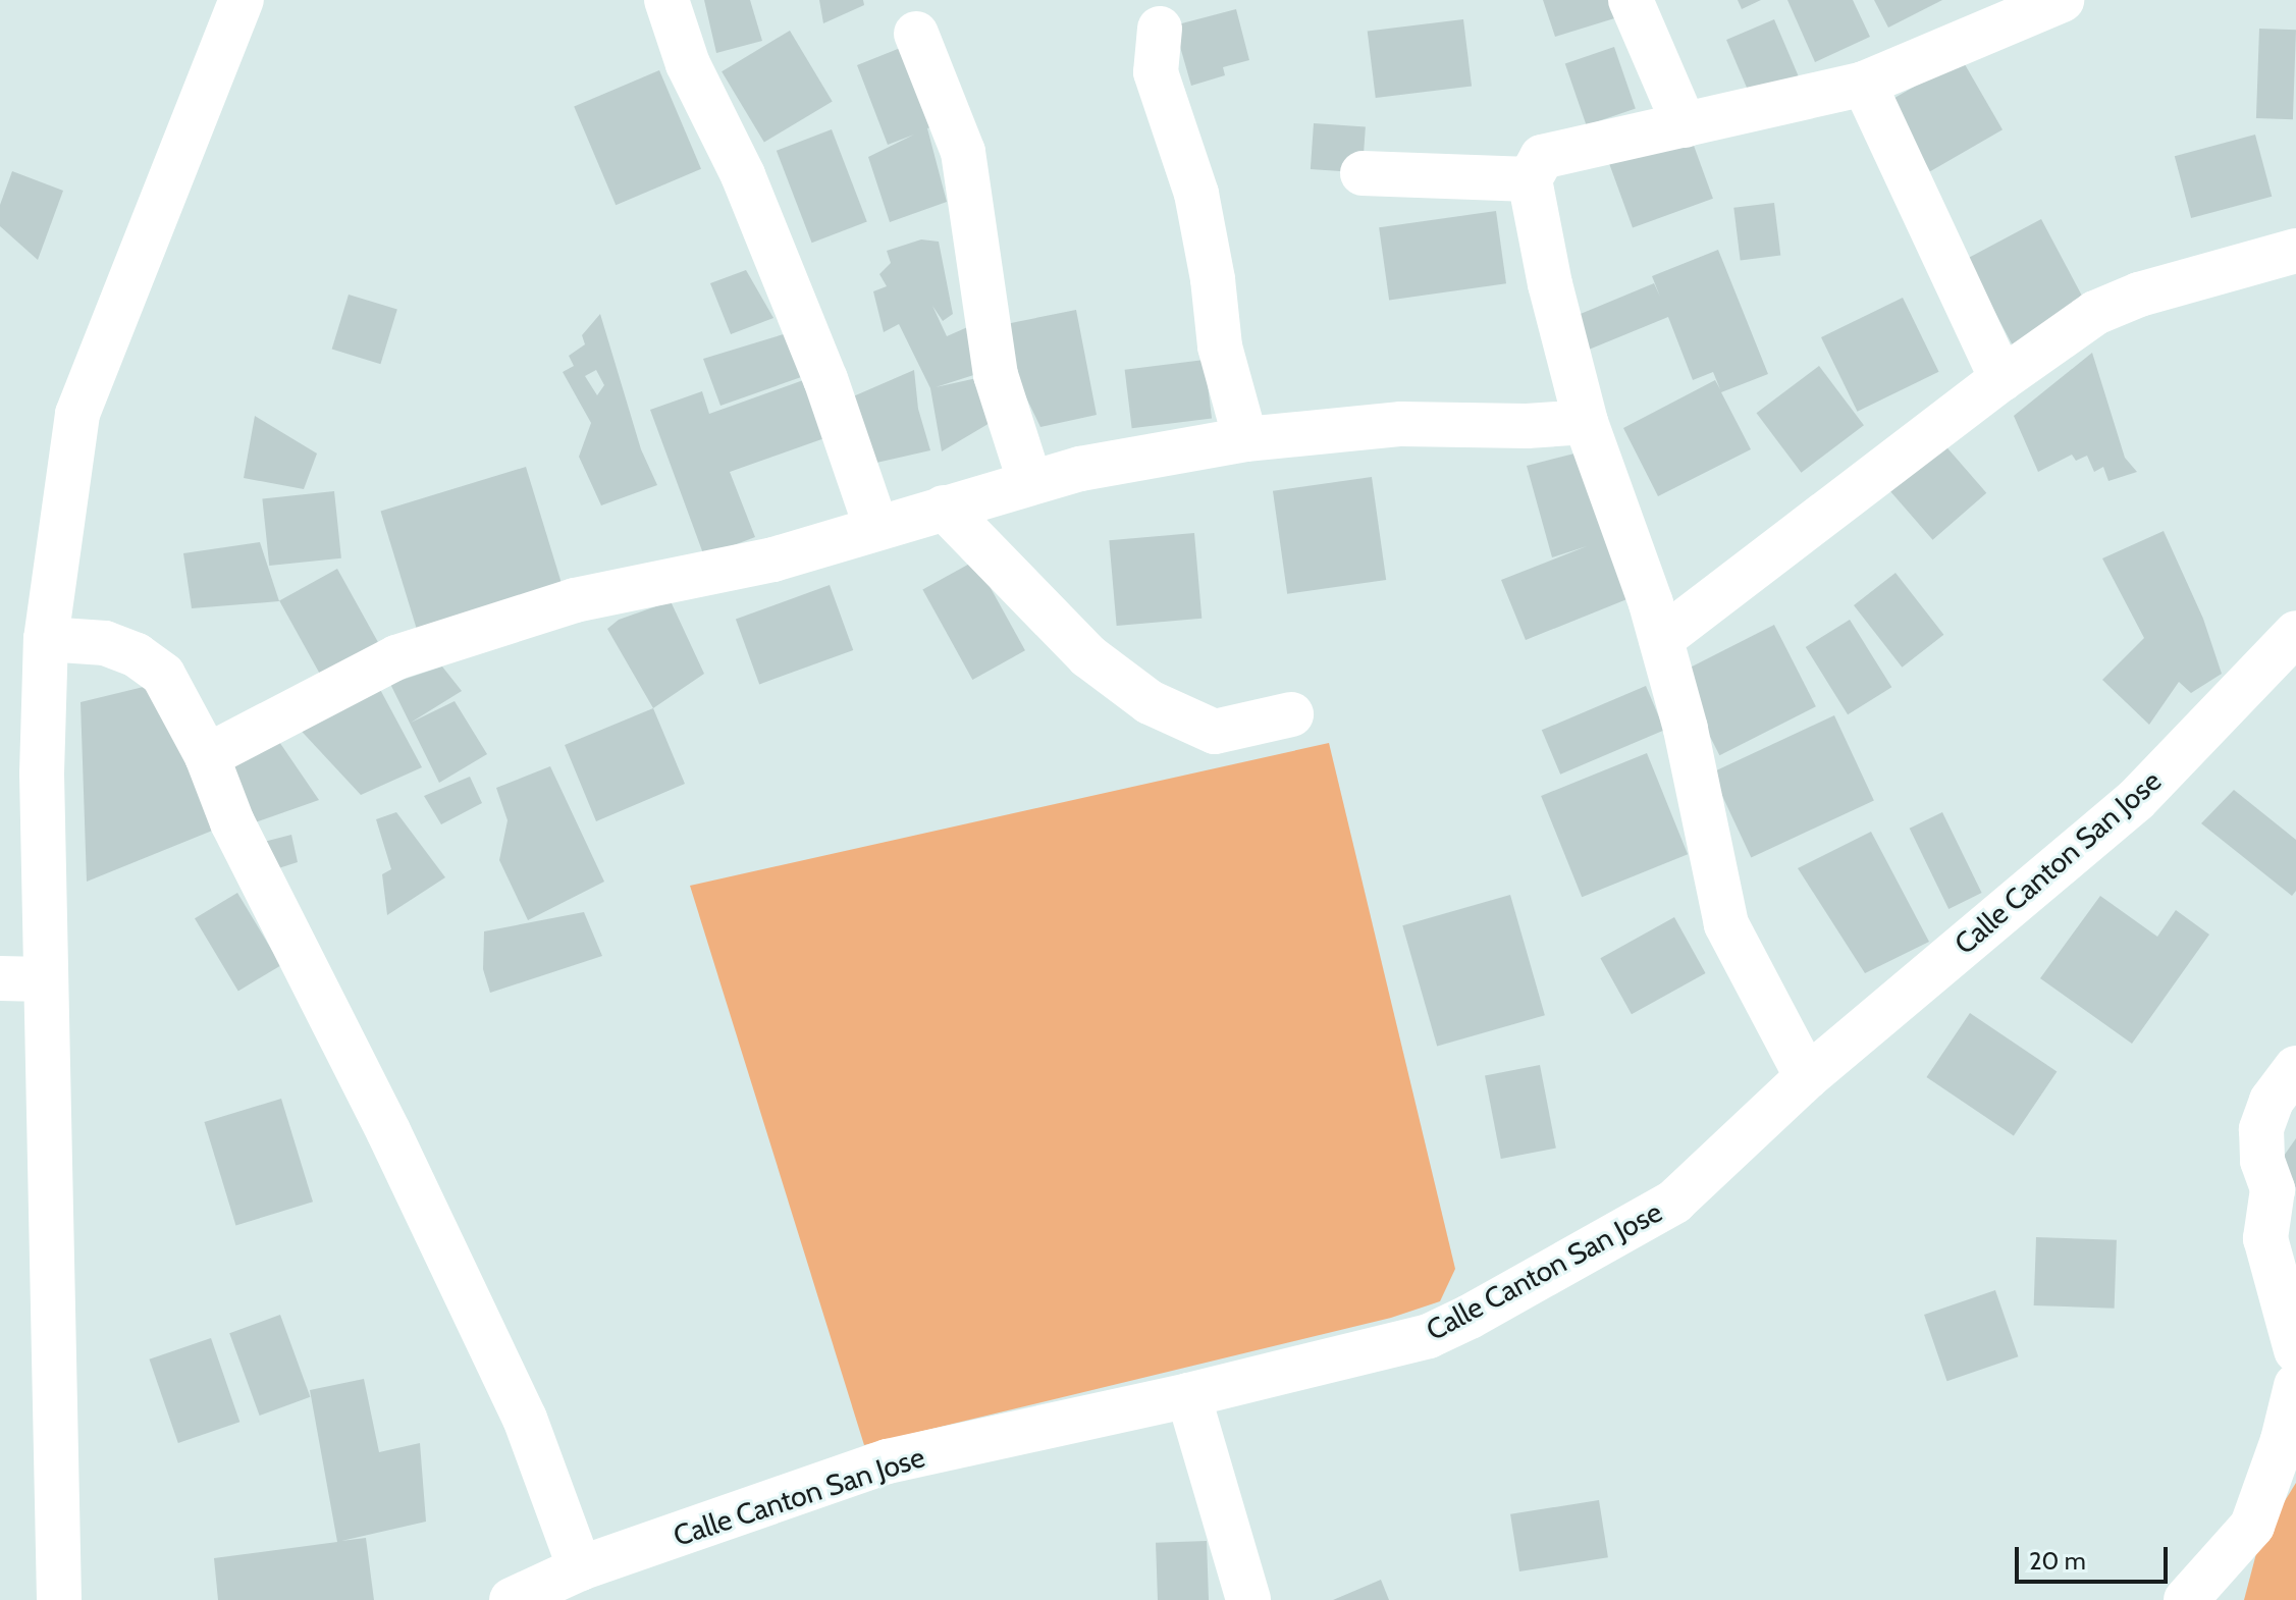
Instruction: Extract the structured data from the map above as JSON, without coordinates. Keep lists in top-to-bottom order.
{
  "streets": {
    "street": ["Calle Canton San Jose"]
  },
  "scale_bar": "20 m"
}
